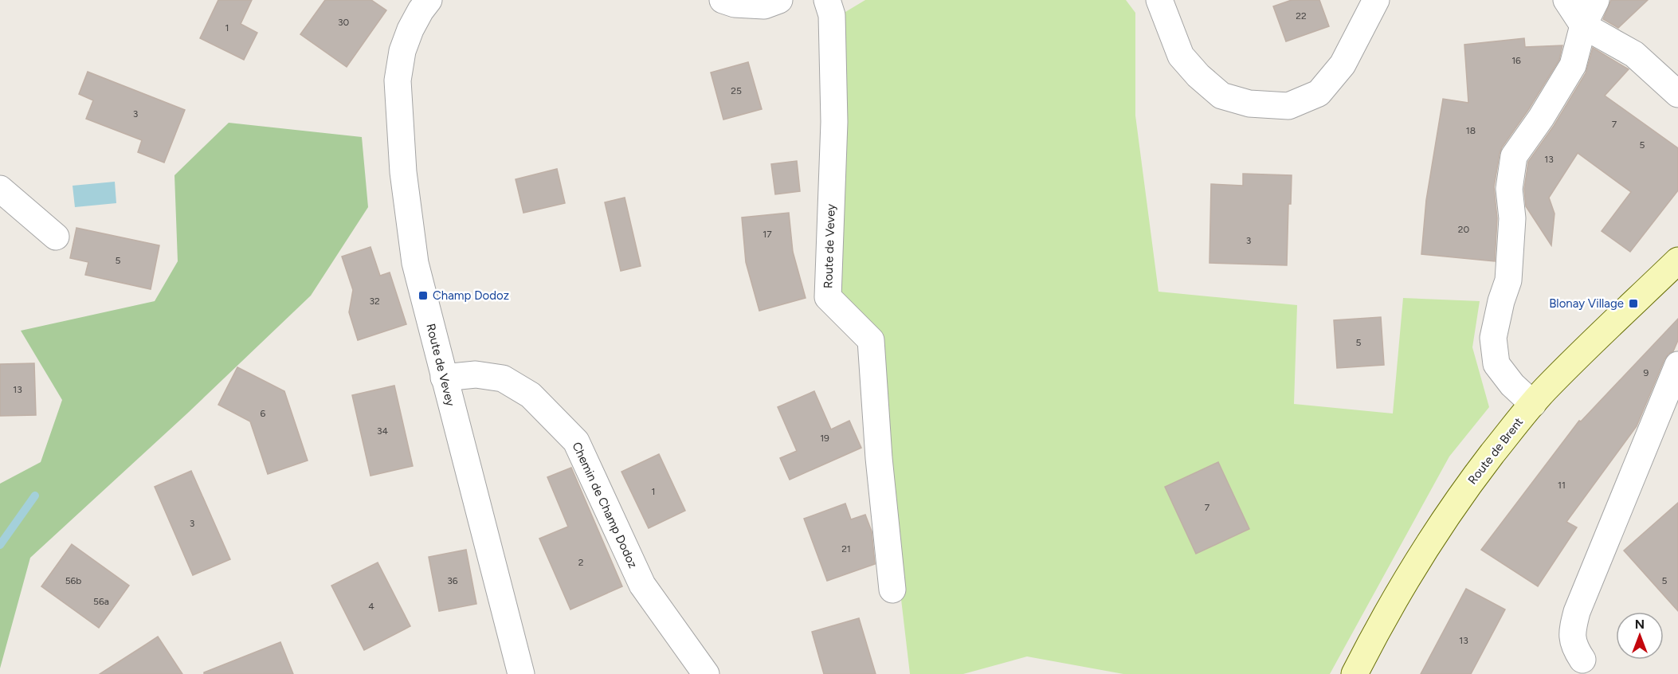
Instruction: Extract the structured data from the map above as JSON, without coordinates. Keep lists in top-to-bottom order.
{
  "streets": {
    "main road": ["Route de Brent"],
    "street": ["Route de Vevey", "Chemin de Champ Dodoz"]
  },
  "crossings": [
    ["Route de Vevey", "Chemin de Champ Dodoz"]
  ],
  "places": {
    "transit": ["Champ Dodoz", "Blonay Village"]
  },
  "house_numbers": [
    "22",
    "30",
    "1",
    "16",
    "25",
    "3",
    "7",
    "18",
    "5",
    "13",
    "20",
    "17",
    "3",
    "5",
    "32",
    "5",
    "9",
    "13",
    "6",
    "34",
    "19",
    "11",
    "1",
    "7",
    "3",
    "21",
    "2",
    "56b",
    "36",
    "5",
    "56a",
    "4",
    "13"
  ],
  "north": "top"
}
